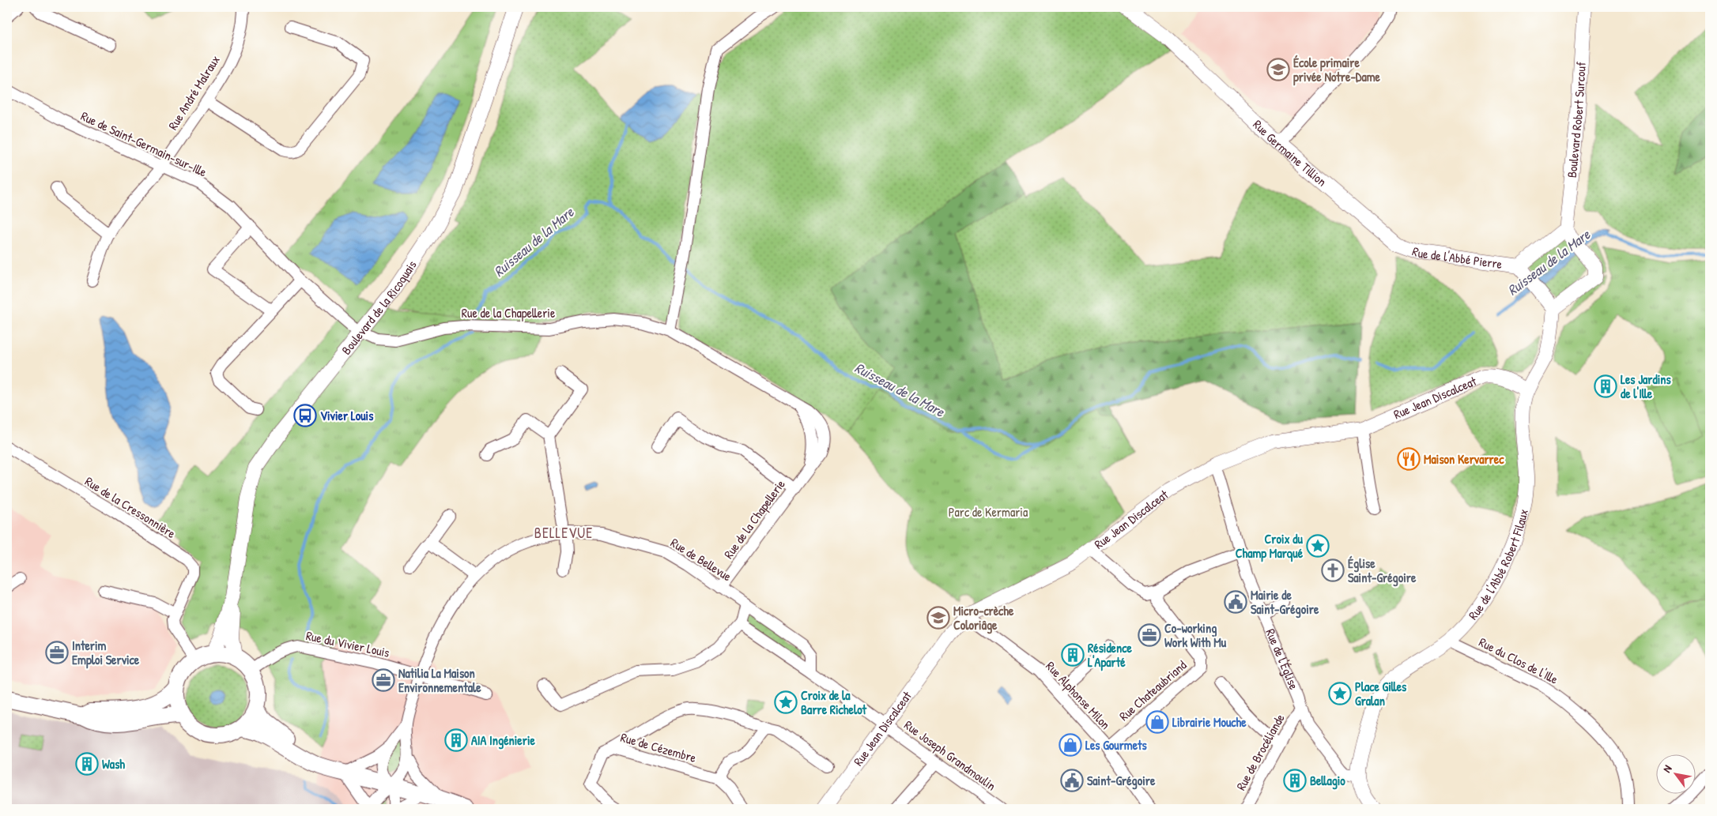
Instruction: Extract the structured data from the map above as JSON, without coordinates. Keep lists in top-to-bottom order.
{
  "streets": {
    "street": [
      "Rue André Malraux",
      "Boulevard Robert Surcouf",
      "Rue de Saint-Germain-sur-Ille",
      "Rue Germaine Tillion",
      "Rue de l'Abbé Pierre",
      "Boulevard de la Ricoquais",
      "Rue de la Chapellerie",
      "Rue Jean Discalceat",
      "Rue de la Cressonnière",
      "Rue de Bellevue",
      "Rue de l'Abbé Robert Filaux",
      "Rue du Vivier Louis",
      "Rue de l'Église",
      "Rue du Clos de l'Ille",
      "Rue Chateaubriand",
      "Rue Alphonse Milon",
      "Rue de Cézembre",
      "Rue de Brocéliande",
      "Rue Joseph Grandmoulin"
    ]
  },
  "crossings": [
    ["Rue André Malraux", "Rue de Saint-Germain-sur-Ille"],
    ["Rue de Saint-Germain-sur-Ille", "Boulevard de la Ricoquais"],
    ["Rue de Saint-Germain-sur-Ille", "Rue de la Chapellerie"],
    ["Rue Germaine Tillion", "Rue de l'Abbé Pierre"],
    ["Boulevard de la Ricoquais", "Rue de la Chapellerie"],
    ["Boulevard de la Ricoquais", "Rue de la Cressonnière"],
    ["Boulevard de la Ricoquais", "Rue du Vivier Louis"],
    ["Rue de la Chapellerie", "Rue de Bellevue"],
    ["Rue Jean Discalceat", "Rue de l'Abbé Robert Filaux"],
    ["Rue Jean Discalceat", "Rue de l'Église"],
    ["Rue Jean Discalceat", "Rue Alphonse Milon"],
    ["Rue Jean Discalceat", "Rue Joseph Grandmoulin"],
    ["Rue de la Cressonnière", "Rue du Vivier Louis"],
    ["Rue de Bellevue", "Rue du Vivier Louis"],
    ["Rue de l'Abbé Robert Filaux", "Rue de l'Église"],
    ["Rue de l'Abbé Robert Filaux", "Rue du Clos de l'Ille"],
    ["Rue de l'Église", "Rue de Brocéliande"],
    ["Rue Chateaubriand", "Rue Alphonse Milon"]
  ],
  "districts": ["BELLEVUE"],
  "water": ["Ruisseau de la Mare"],
  "parks": ["Parc de Kermaria"],
  "places": {
    "school or university": ["École primaire privée Notre-Dame", "Micro-crèche Coloriâge"],
    "building": [
      "Les Jardins de l'Ille",
      "Résidence L'Aparté",
      "AIA Ingénierie",
      "Wash",
      "Bellagio"
    ],
    "bus stop": ["Vivier Louis"],
    "restaurant": ["Maison Kervarrec"],
    "place": ["Croix du Champ Marqué", "Place Gilles Gralan", "Croix de la Barre Richelot"],
    "church": ["Église Saint-Grégoire"],
    "public building": ["Mairie de Saint-Grégoire", "Saint-Grégoire"],
    "office": ["Co-working Work With Mu", "Interim Emploi Service", "Natilia La Maison Environnementale"],
    "shop": ["Librairie Mouche", "Les Gourmets"]
  },
  "north": "top left"
}
